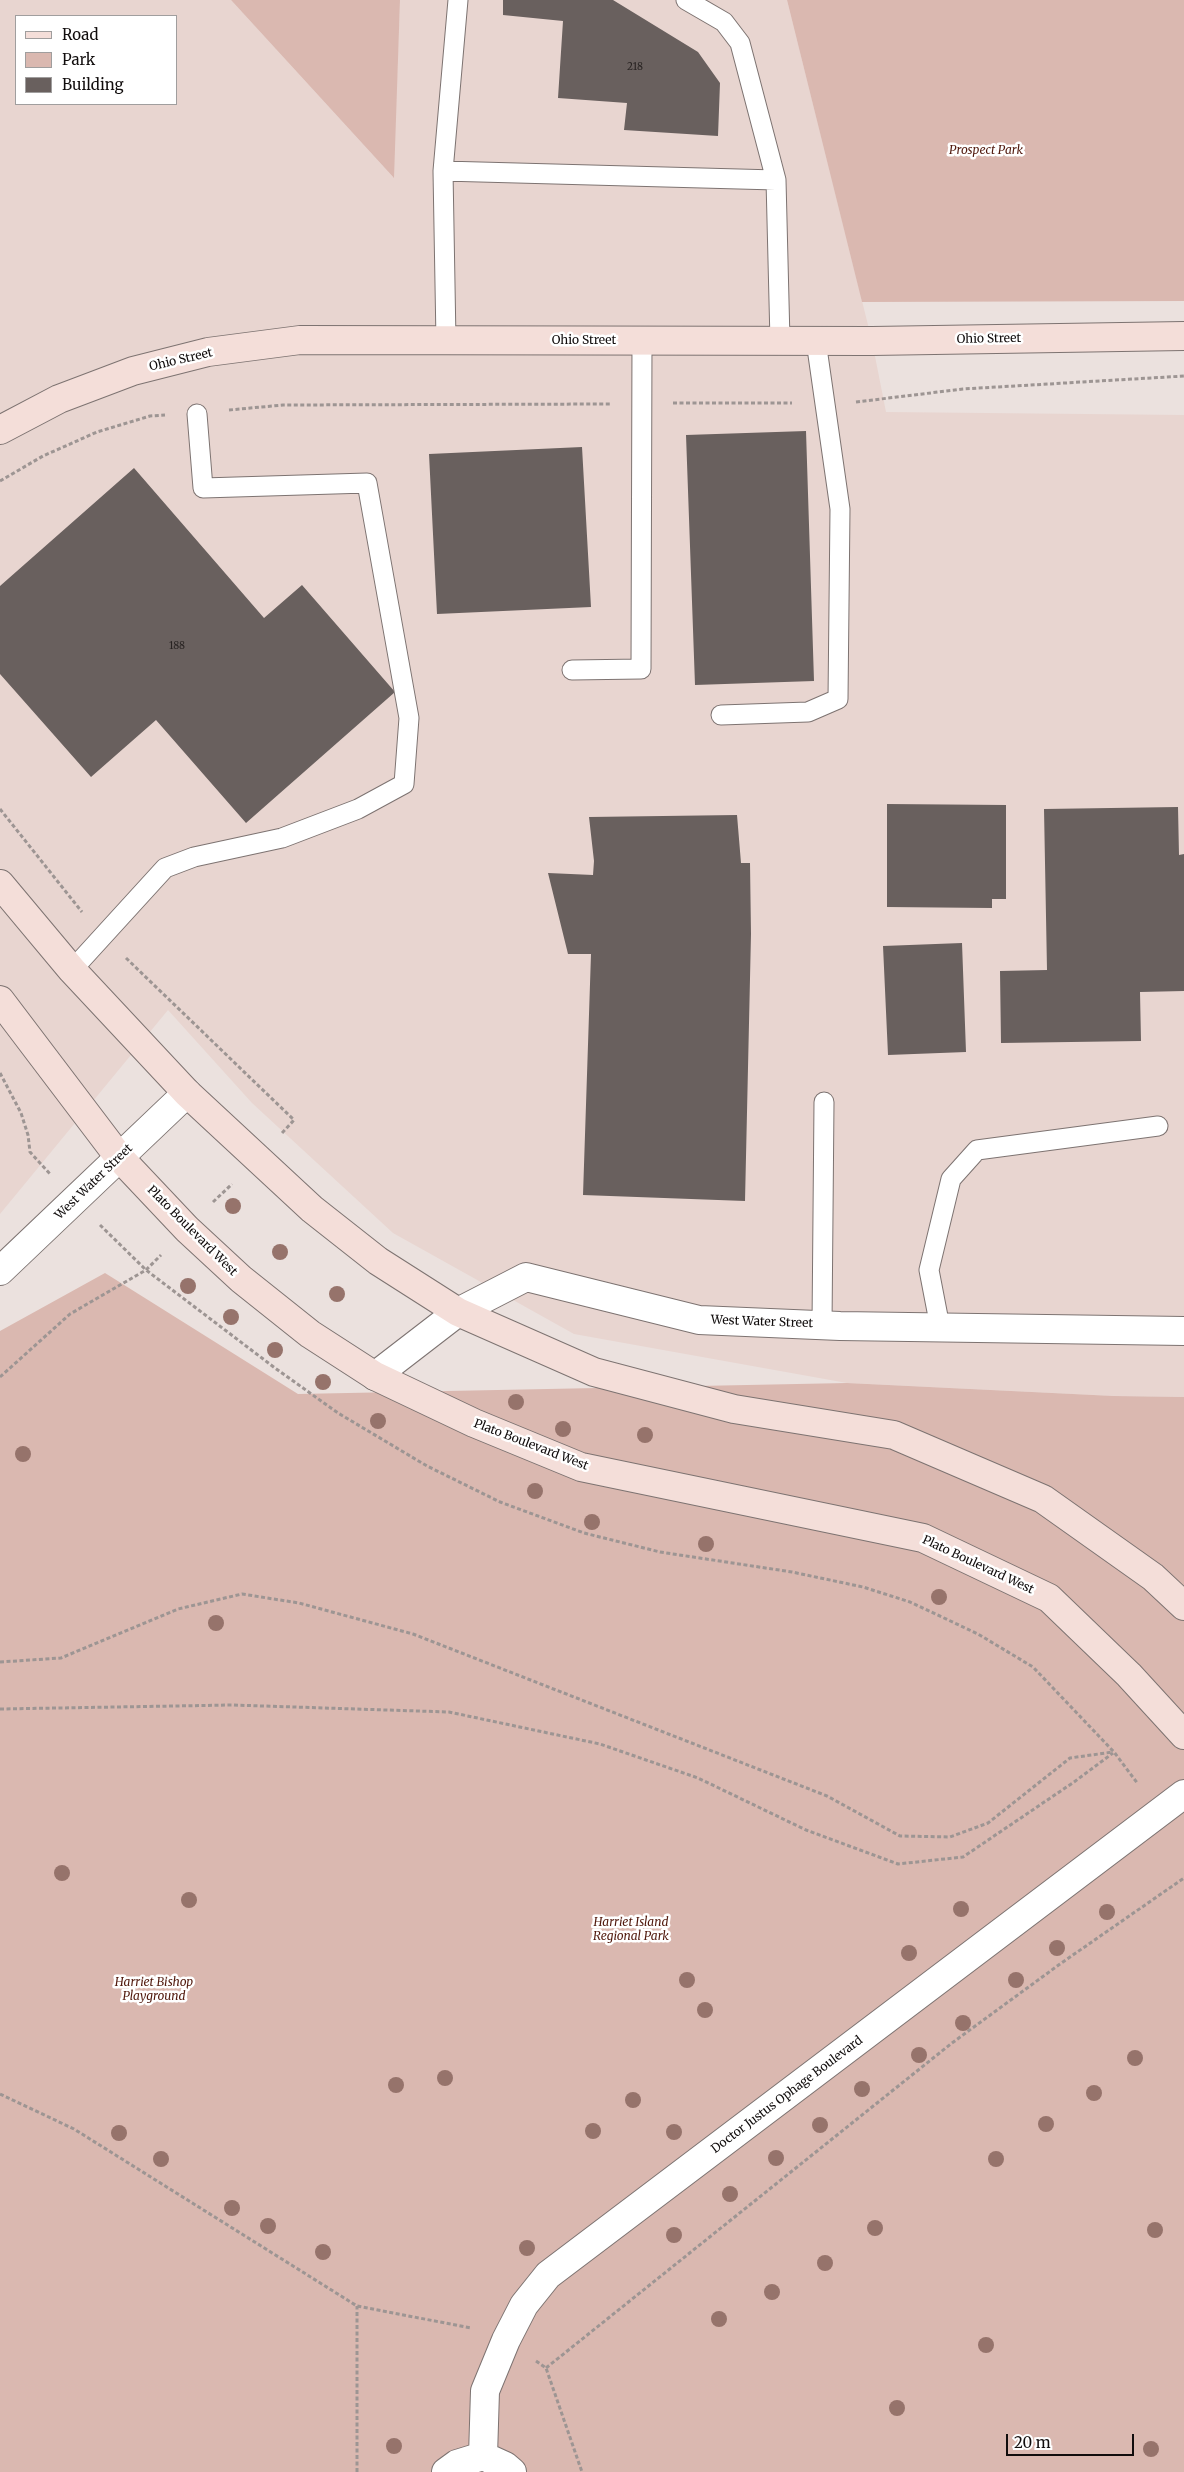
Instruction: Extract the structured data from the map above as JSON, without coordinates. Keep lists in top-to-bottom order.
{
  "streets": {
    "street": [
      "Ohio Street",
      "West Water Street",
      "Plato Boulevard West",
      "Doctor Justus Ophage Boulevard"
    ]
  },
  "crossings": [
    ["West Water Street", "Plato Boulevard West"]
  ],
  "parks": ["Prospect Park", "Harriet Island Regional Park", "Harriet Bishop Playground"],
  "house_numbers": ["218", "188"],
  "legend": ["Road", "Park", "Building"],
  "scale_bar": "20 m"
}
